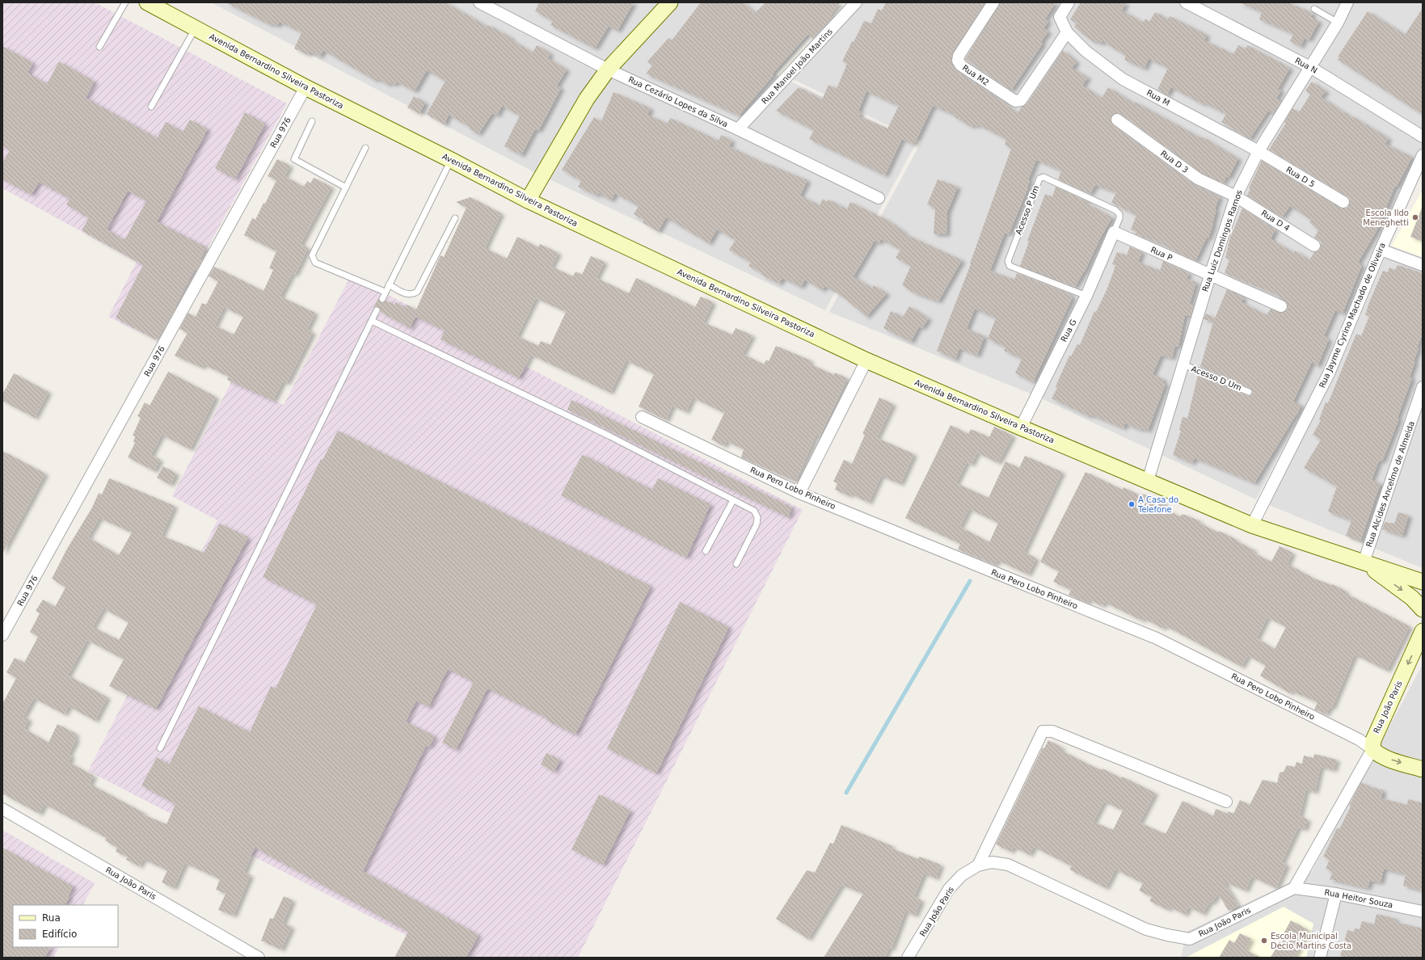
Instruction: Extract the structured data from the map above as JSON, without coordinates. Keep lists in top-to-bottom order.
{
  "streets": {
    "main road": ["Avenida Bernardino Silveira Pastoriza", "Rua Pero Lobo Pinheiro", "Rua João Paris"],
    "street": [
      "Rua N",
      "Rua Manoel João Martins",
      "Rua M2",
      "Rua M",
      "Rua Cezário Lopes da Silva",
      "Rua 976",
      "Rua D 3",
      "Rua D 5",
      "Rua D 4",
      "Rua Luiz Domingos Ramos",
      "Rua P",
      "Rua Jayme Cyrino Machado de Oliveira",
      "Rua G",
      "Rua Alcides Ancelmo de Almeida",
      "Rua Heitor Souza"
    ],
    "lane": ["Acesso P Um", "Acesso D Um"]
  },
  "crossings": [
    ["Rua N", "Rua Luiz Domingos Ramos"],
    ["Rua Manoel João Martins", "Rua Cezário Lopes da Silva"],
    ["Avenida Bernardino Silveira Pastoriza", "Rua 976"],
    ["Avenida Bernardino Silveira Pastoriza", "Rua Luiz Domingos Ramos"],
    ["Avenida Bernardino Silveira Pastoriza", "Rua Jayme Cyrino Machado de Oliveira"],
    ["Avenida Bernardino Silveira Pastoriza", "Rua G"],
    ["Avenida Bernardino Silveira Pastoriza", "Rua Alcides Ancelmo de Almeida"],
    ["Rua M2", "Rua M"],
    ["Rua M", "Rua D 5"],
    ["Rua M", "Rua Luiz Domingos Ramos"],
    ["Rua D 3", "Rua D 4"],
    ["Rua D 3", "Rua Luiz Domingos Ramos"],
    ["Rua D 5", "Rua Luiz Domingos Ramos"],
    ["Acesso P Um", "Rua P"],
    ["Acesso P Um", "Rua G"],
    ["Rua D 4", "Rua Luiz Domingos Ramos"],
    ["Rua Luiz Domingos Ramos", "Rua P"],
    ["Rua Luiz Domingos Ramos", "Acesso D Um"],
    ["Rua P", "Rua G"],
    ["Rua Pero Lobo Pinheiro", "Rua João Paris"],
    ["Rua João Paris", "Rua Heitor Souza"]
  ],
  "places": ["Escola Ildo Meneghetti", "A Casa do Telefone", "Escola Municipal Décio Martins Costa"],
  "legend": ["Rua", "Edifício"]
}
